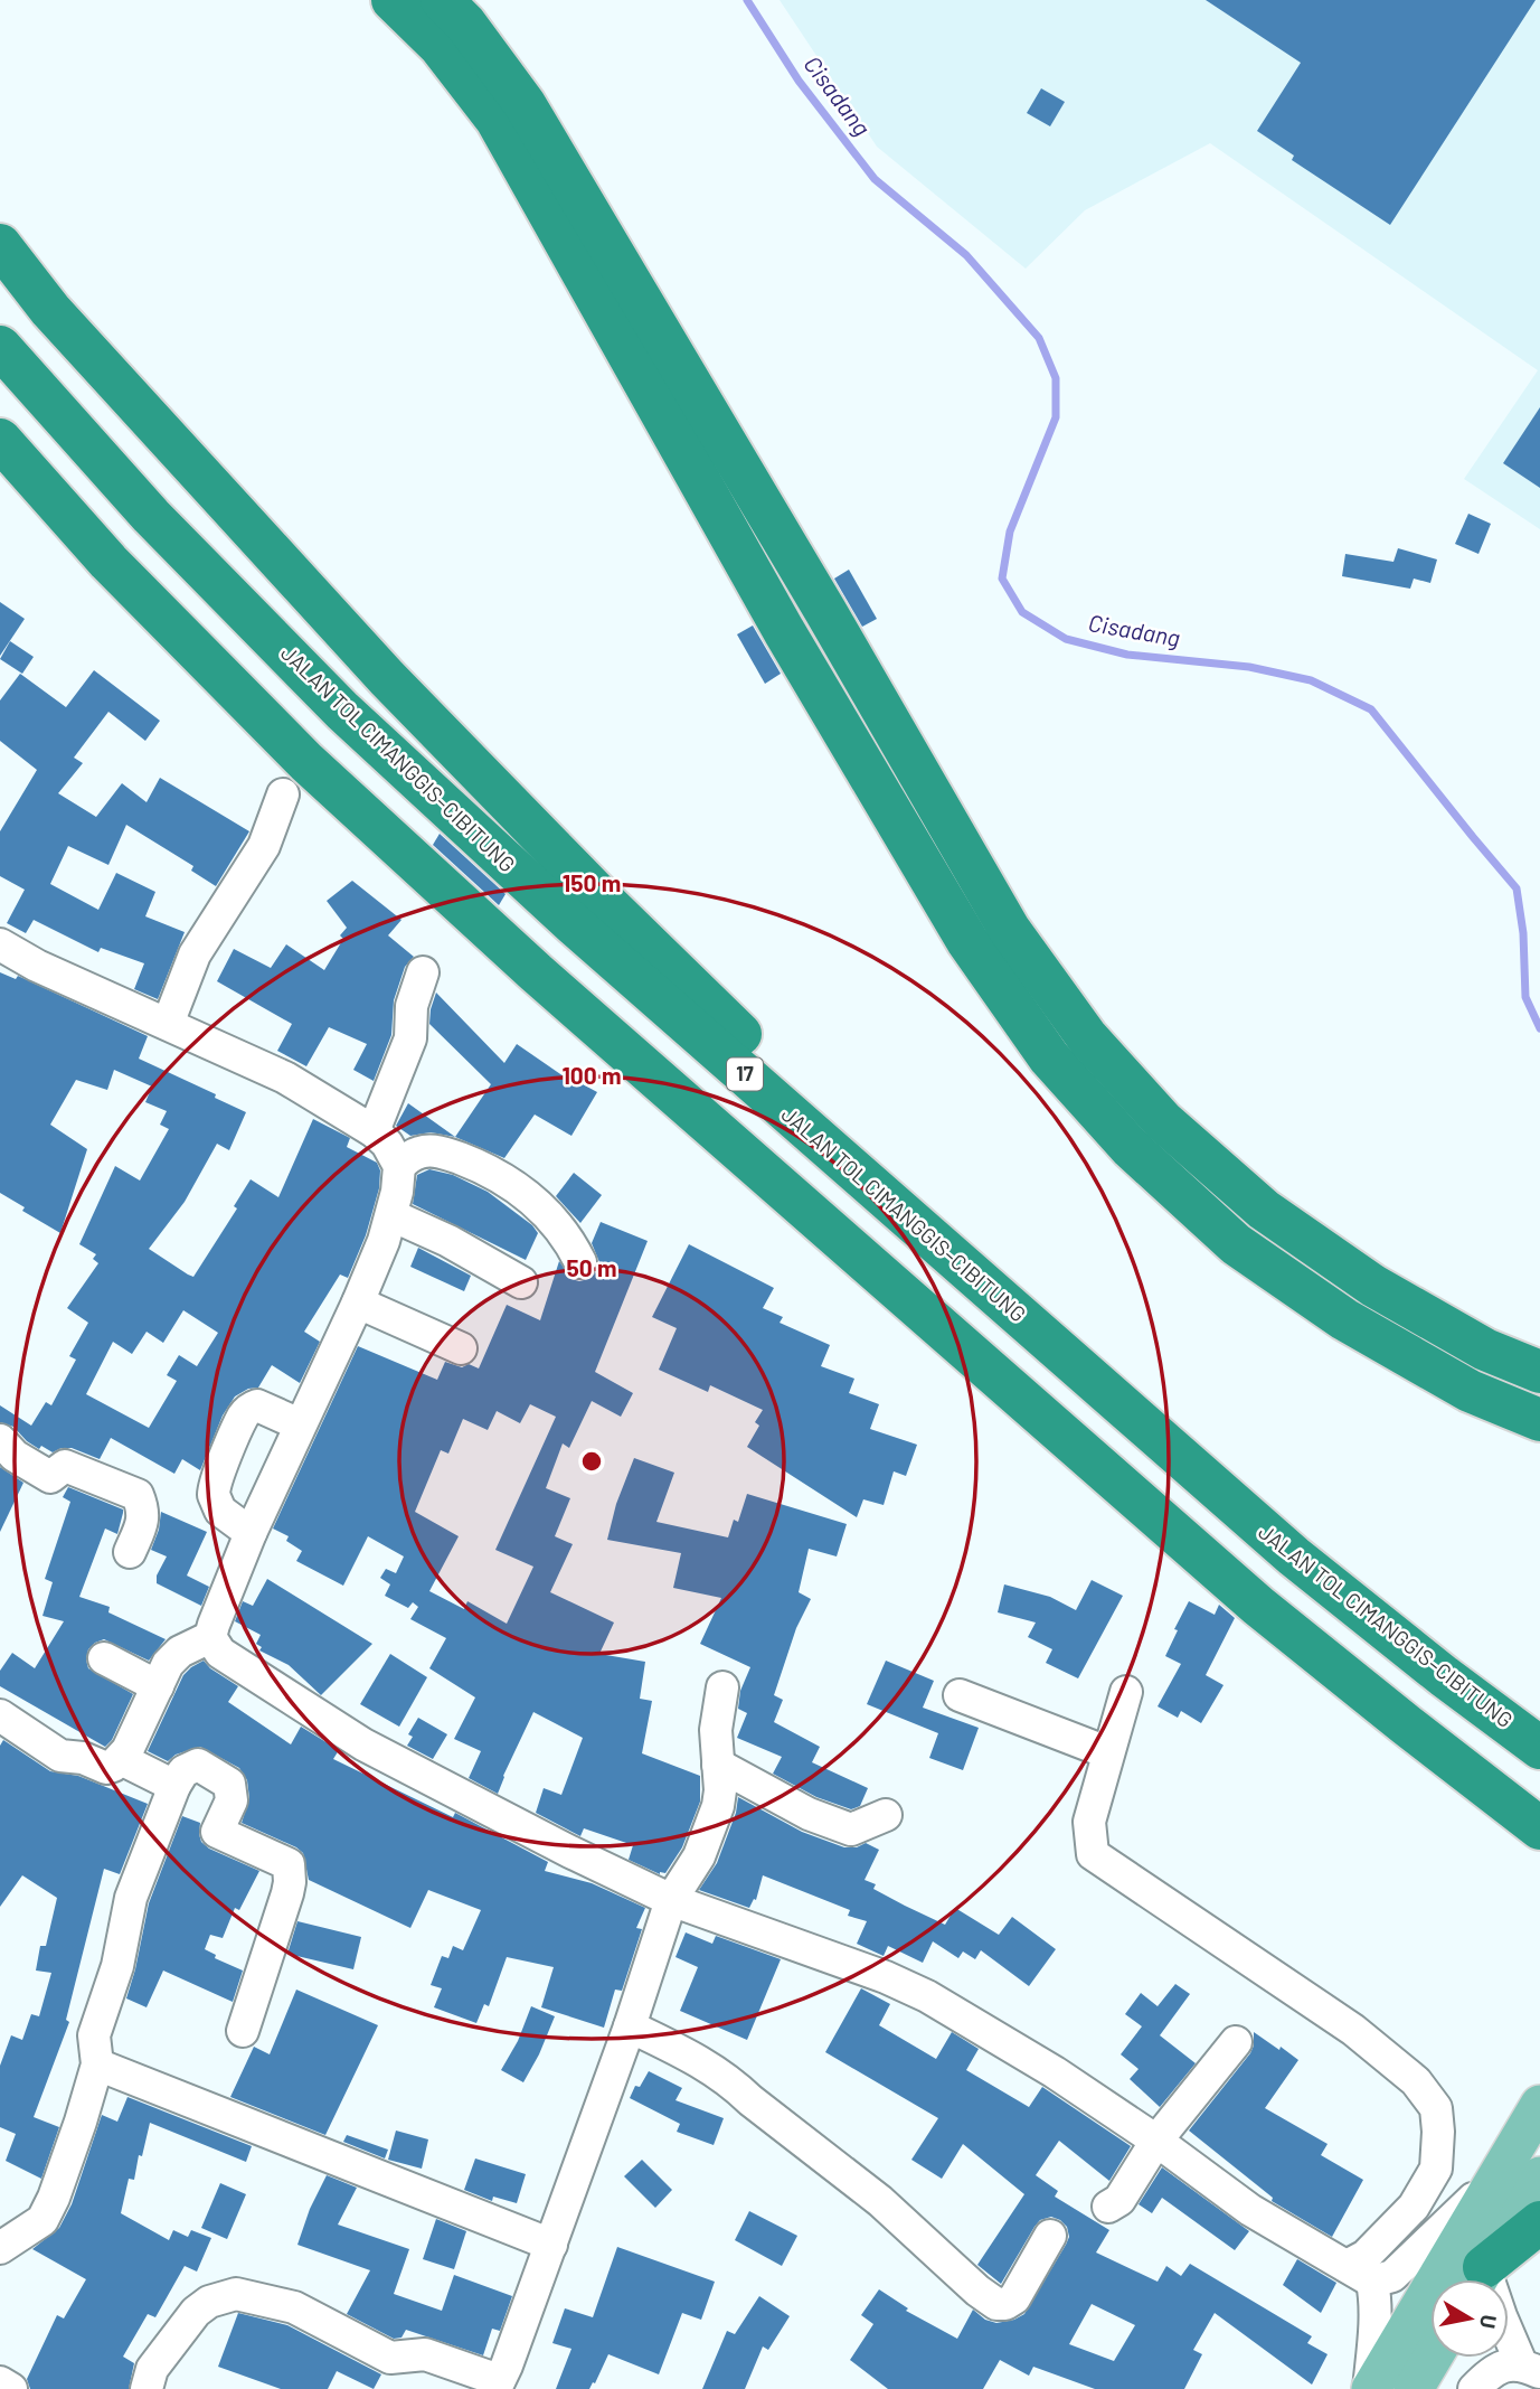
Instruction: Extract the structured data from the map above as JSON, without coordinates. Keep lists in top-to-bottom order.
{
  "streets": {
    "highway": ["JALAN TOL CIMANGGIS–CIBITUNG", "17"]
  },
  "water": ["Cisadang"],
  "north": "right",
  "rings": ["150 m", "100 m", "50 m"]
}
